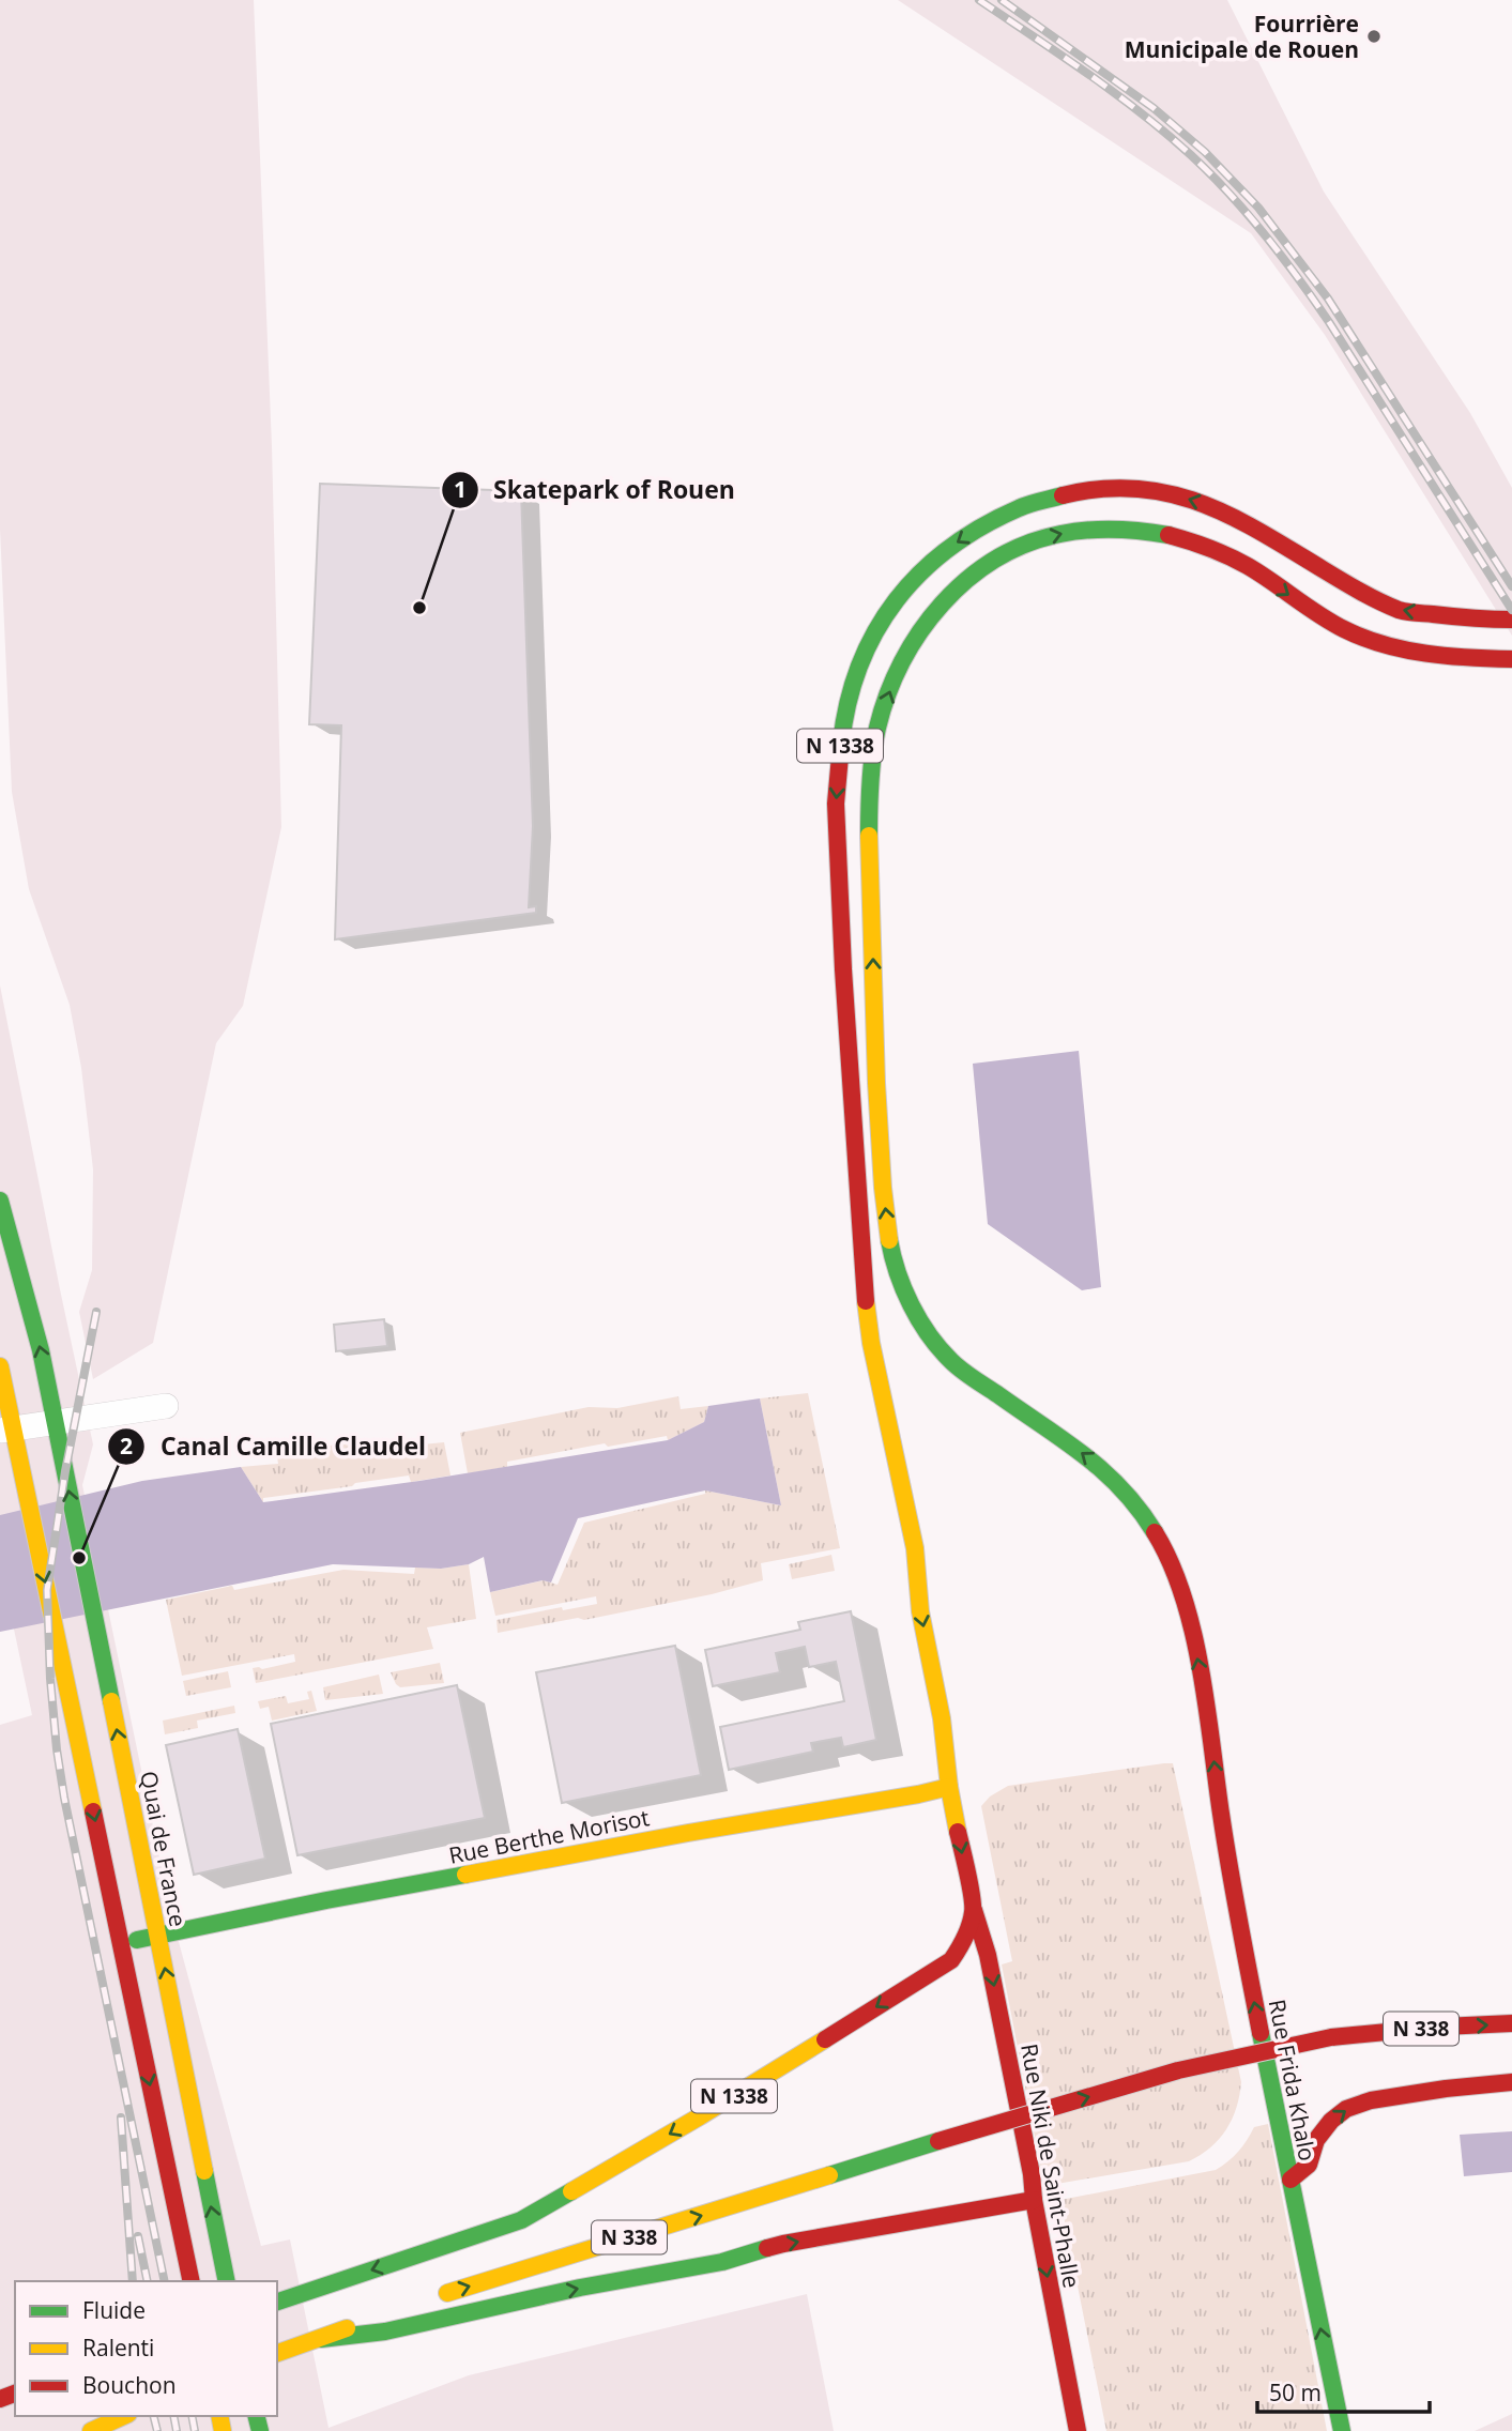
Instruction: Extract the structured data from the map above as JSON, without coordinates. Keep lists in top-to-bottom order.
{
  "streets": {
    "main road": [
      "N 1338",
      "Rue Berthe Morisot",
      "Quai de France",
      "N 338",
      "Rue Frida Khalo",
      "Rue Niki de Saint-Phalle"
    ]
  },
  "crossings": [
    ["N 1338", "Rue Berthe Morisot"],
    ["N 1338", "Rue Niki de Saint-Phalle"],
    ["Rue Berthe Morisot", "Quai de France"]
  ],
  "one_way": ["Rue Niki de Saint-Phalle"],
  "places": ["Fourrière Municipale de Rouen", "Skatepark of Rouen", "Canal Camille Claudel"],
  "legend": ["Fluide", "Ralenti", "Bouchon"],
  "scale_bar": "50 m"
}
